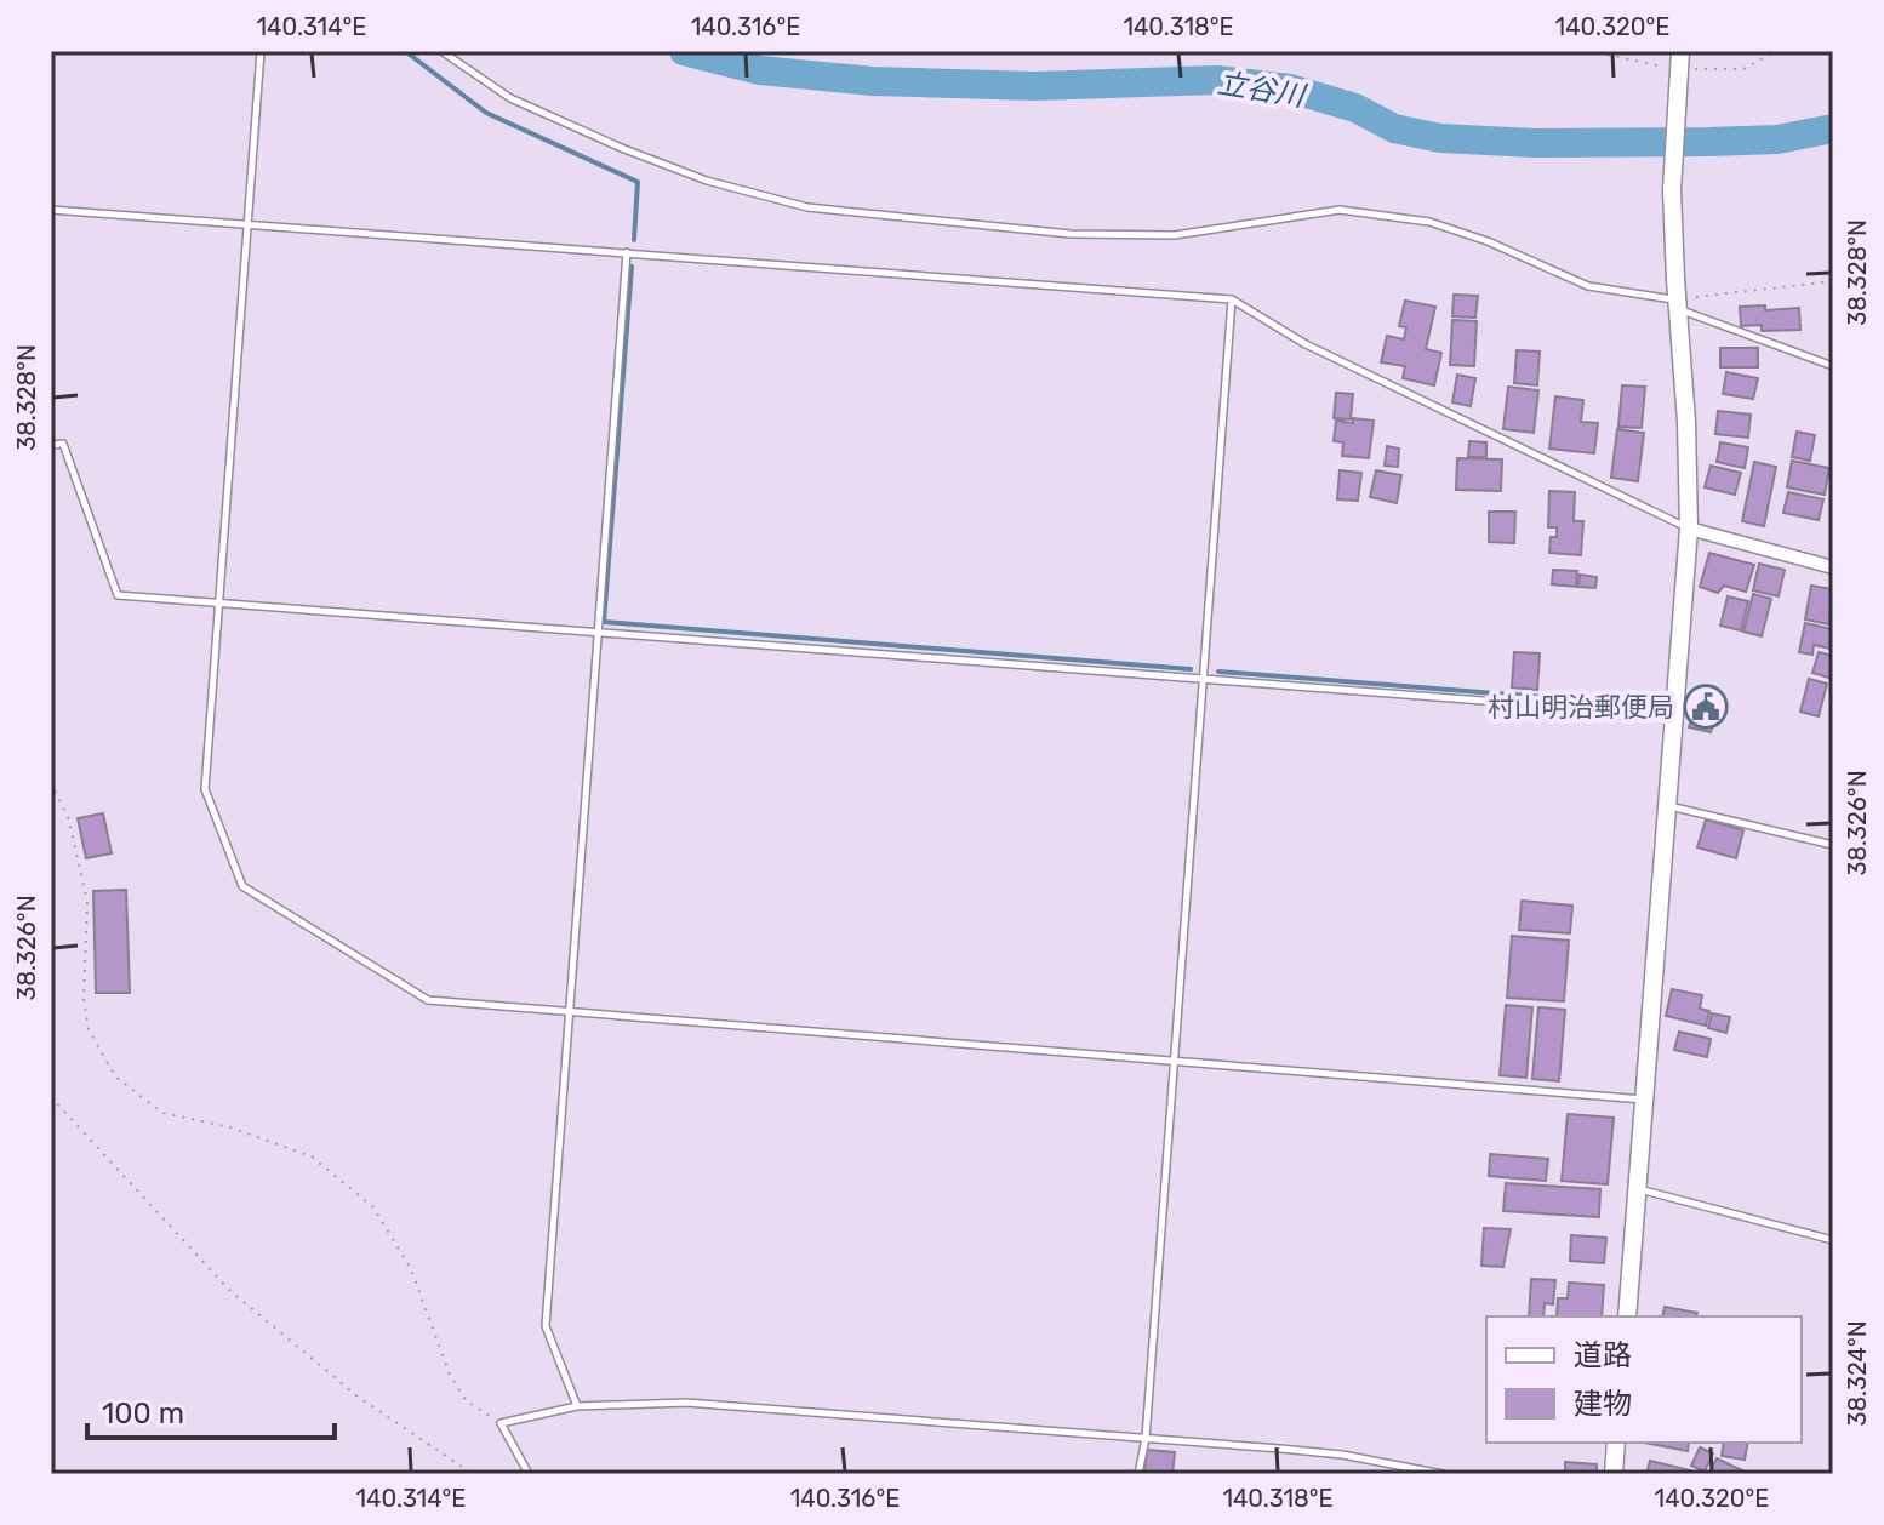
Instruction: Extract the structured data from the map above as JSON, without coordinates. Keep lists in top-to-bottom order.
{
  "water": ["立谷川"],
  "places": {
    "public building": ["村山明治郵便局"]
  },
  "legend": ["道路", "建物"],
  "scale_bar": "100 m",
  "coordinates": [
    "140.314°E",
    "140.316°E",
    "140.318°E",
    "140.320°E",
    "38.328°N",
    "38.326°N",
    "38.324°N"
  ]
}
